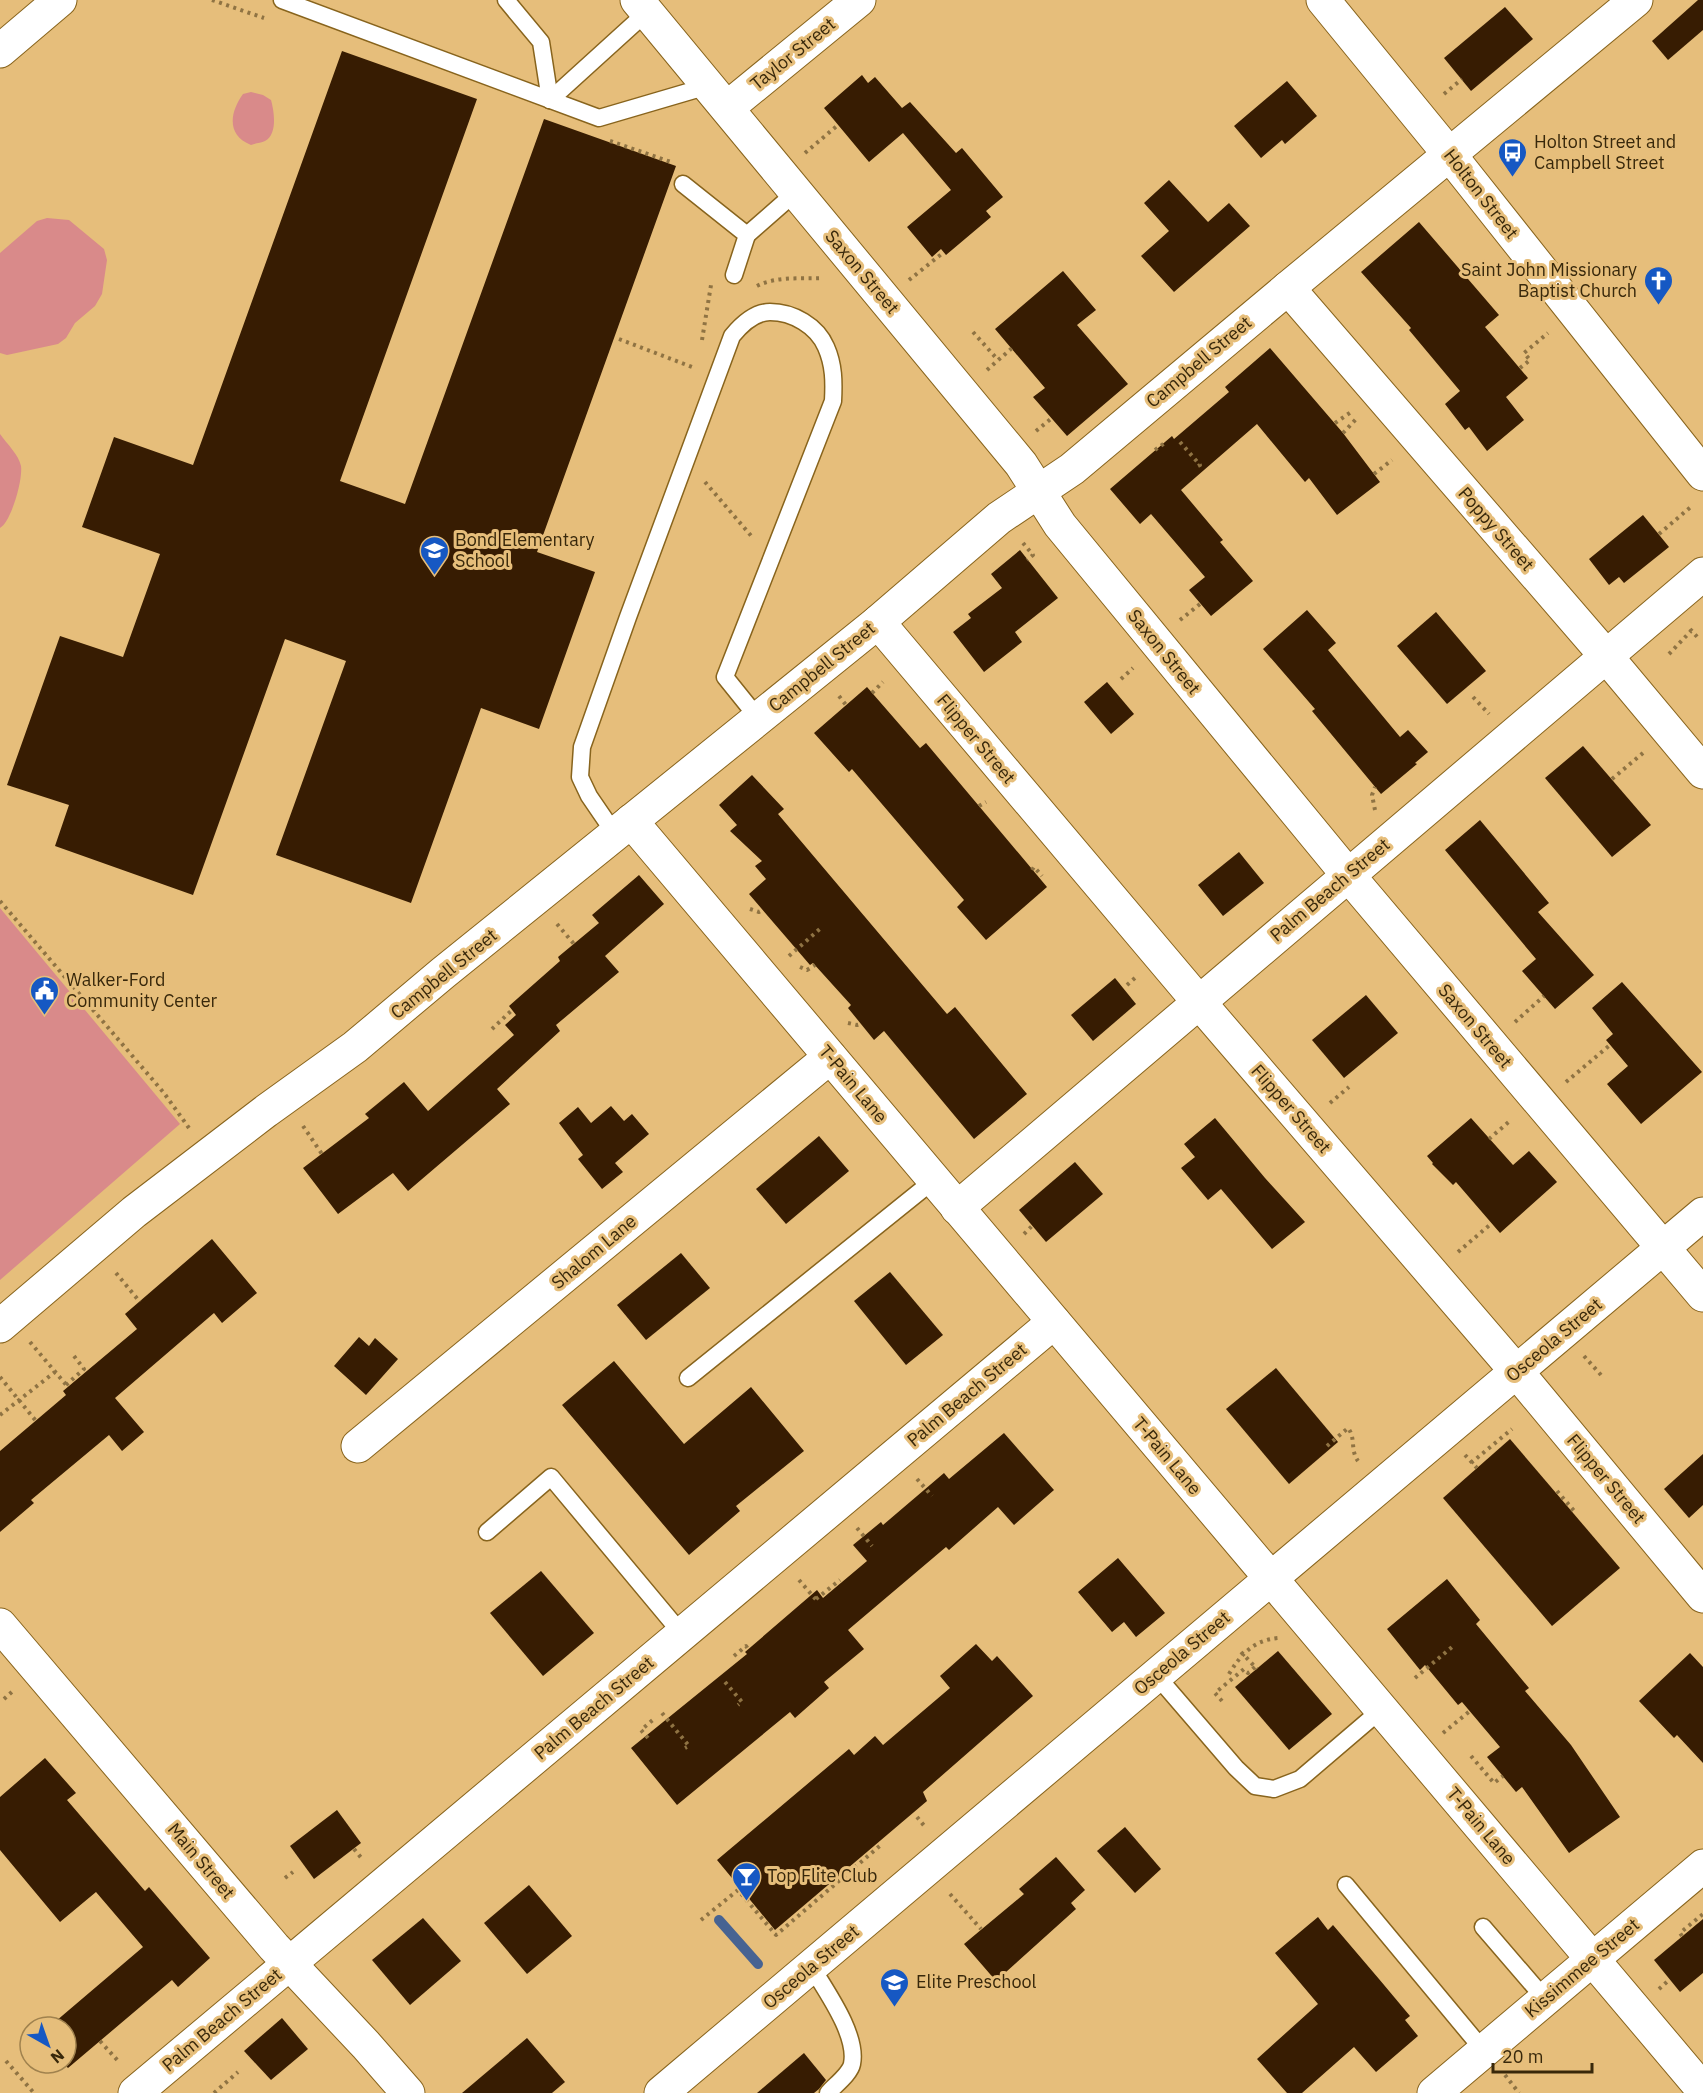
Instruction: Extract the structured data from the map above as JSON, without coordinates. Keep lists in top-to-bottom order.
{
  "streets": {
    "street": [
      "Taylor Street",
      "Holton Street",
      "Saxon Street",
      "Campbell Street",
      "Poppy Street",
      "Flipper Street",
      "Palm Beach Street",
      "T-Pain Lane",
      "Shalom Lane",
      "Osceola Street",
      "Main Street",
      "Kissimmee Street"
    ]
  },
  "crossings": [
    ["Taylor Street", "Saxon Street"],
    ["Holton Street", "Campbell Street"],
    ["Saxon Street", "Campbell Street"],
    ["Saxon Street", "Palm Beach Street"],
    ["Saxon Street", "Osceola Street"],
    ["Campbell Street", "Poppy Street"],
    ["Campbell Street", "Flipper Street"],
    ["Campbell Street", "T-Pain Lane"],
    ["Poppy Street", "Palm Beach Street"],
    ["Flipper Street", "Palm Beach Street"],
    ["Flipper Street", "Osceola Street"],
    ["Palm Beach Street", "T-Pain Lane"],
    ["Palm Beach Street", "Main Street"],
    ["T-Pain Lane", "Shalom Lane"],
    ["T-Pain Lane", "Osceola Street"],
    ["T-Pain Lane", "Kissimmee Street"]
  ],
  "places": {
    "bus stop": ["Holton Street and Campbell Street"],
    "church": ["Saint John Missionary Baptist Church"],
    "school or university": ["Bond Elementary School", "Elite Preschool"],
    "public building": ["Walker-Ford Community Center"],
    "bar": ["Top Flite Club"]
  },
  "scale_bar": "20 m",
  "north": "bottom right"
}
